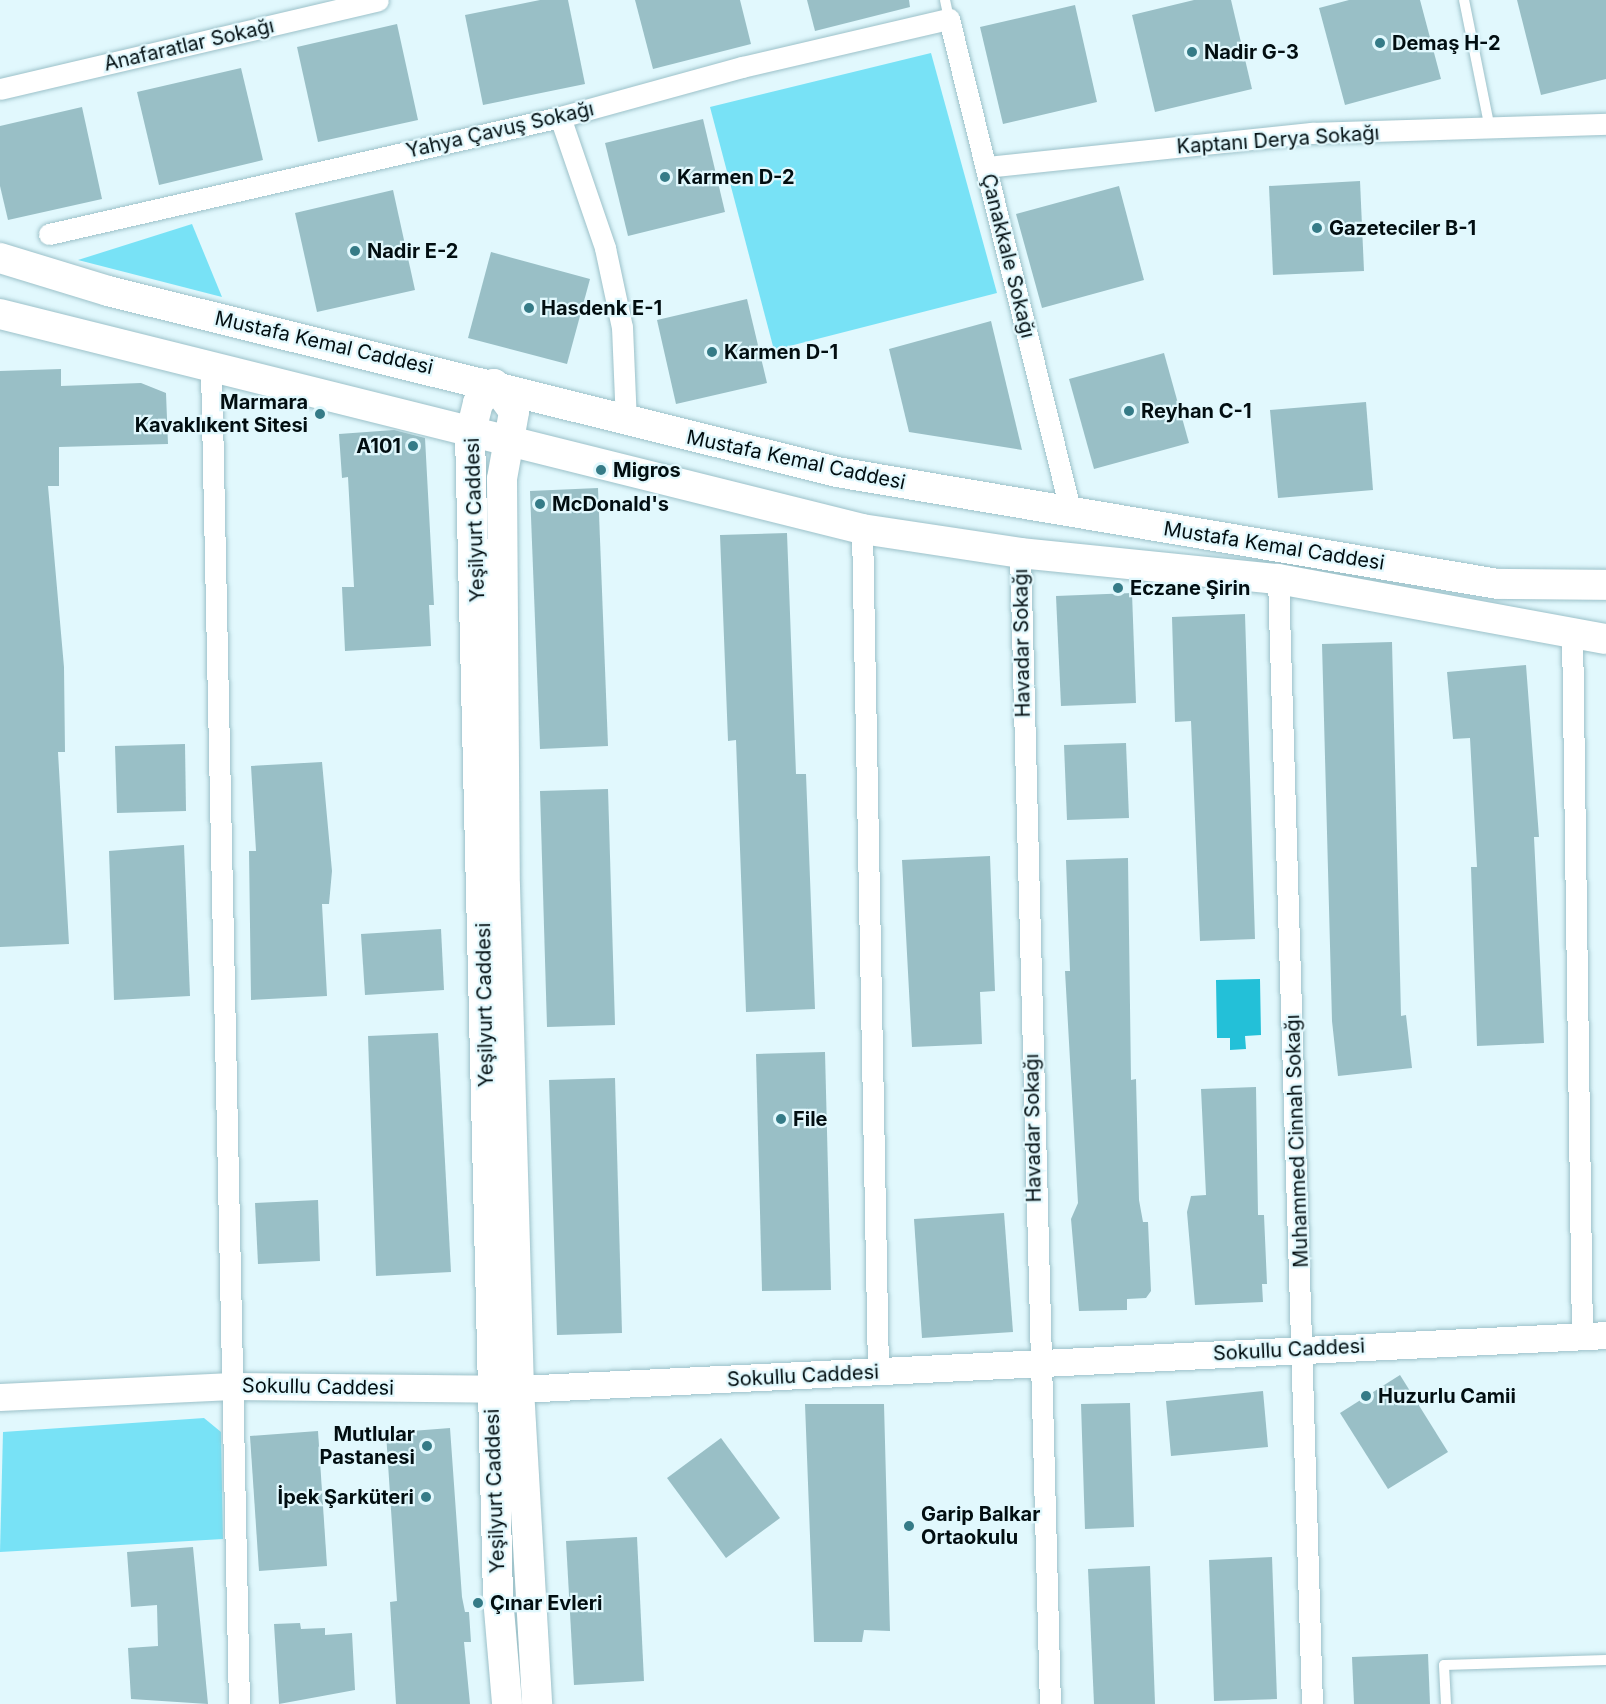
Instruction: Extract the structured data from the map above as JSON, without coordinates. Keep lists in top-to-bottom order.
{
  "streets": {
    "main road": ["Mustafa Kemal Caddesi", "Yeşilyurt Caddesi"],
    "street": [
      "Anafaratlar Sokağı",
      "Yahya Çavuş Sokağı",
      "Kaptanı Derya Sokağı",
      "Çanakkale Sokağı",
      "Havadar Sokağı",
      "Muhammed Cinnah Sokağı",
      "Sokullu Caddesi"
    ]
  },
  "crossings": [
    ["Yahya Çavuş Sokağı", "Çanakkale Sokağı"],
    ["Kaptanı Derya Sokağı", "Çanakkale Sokağı"],
    ["Çanakkale Sokağı", "Mustafa Kemal Caddesi"],
    ["Mustafa Kemal Caddesi", "Yeşilyurt Caddesi"],
    ["Mustafa Kemal Caddesi", "Havadar Sokağı"],
    ["Mustafa Kemal Caddesi", "Muhammed Cinnah Sokağı"],
    ["Yeşilyurt Caddesi", "Sokullu Caddesi"],
    ["Havadar Sokağı", "Sokullu Caddesi"],
    ["Muhammed Cinnah Sokağı", "Sokullu Caddesi"]
  ],
  "places": [
    "Demaş H-2",
    "Nadir G-3",
    "Karmen D-2",
    "Gazeteciler B-1",
    "Nadir E-2",
    "Hasdenk E-1",
    "Karmen D-1",
    "Reyhan C-1",
    "Marmara Kavaklıkent Sitesi",
    "A101",
    "Migros",
    "McDonald's",
    "Eczane Şirin",
    "File",
    "Huzurlu Camii",
    "Mutlular Pastanesi",
    "İpek Şarküteri",
    "Garip Balkar Ortaokulu",
    "Çınar Evleri"
  ]
}
